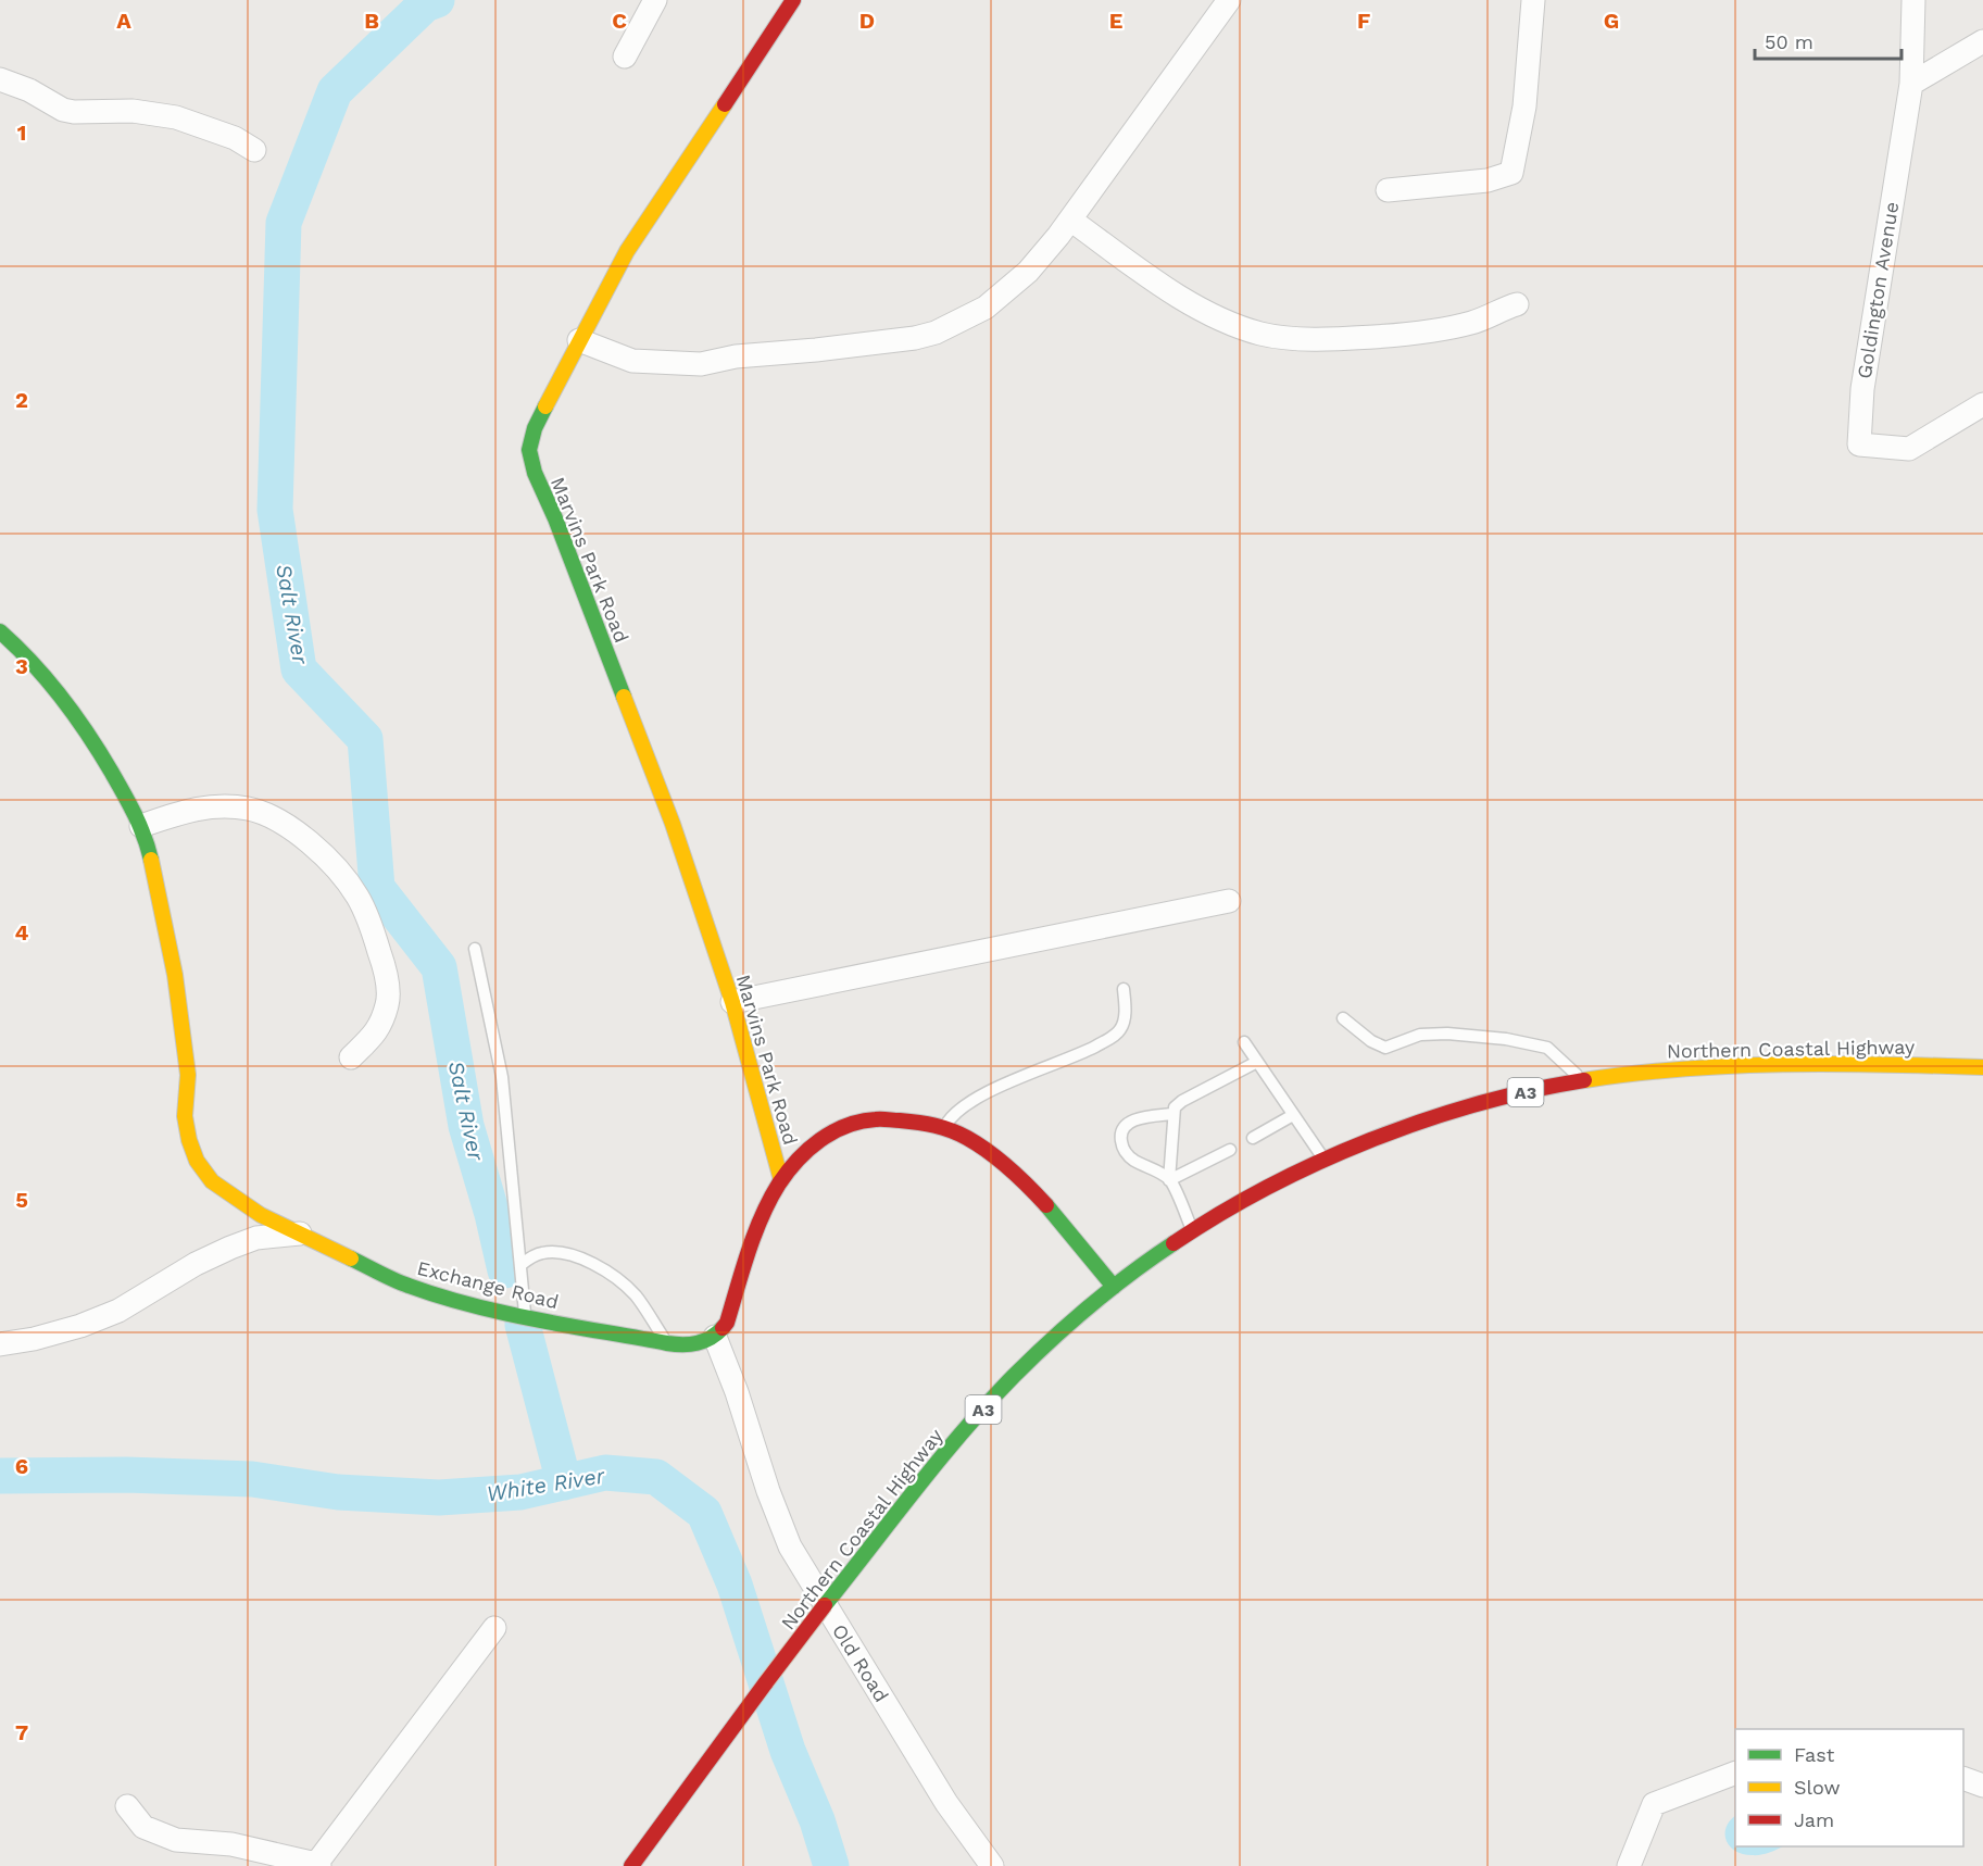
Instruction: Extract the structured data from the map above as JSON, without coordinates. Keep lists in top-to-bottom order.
{
  "streets": {
    "street": [
      "Goldington Avenue",
      "Marvins Park Road",
      "Northern Coastal Highway",
      "A3",
      "Exchange Road",
      "Old Road"
    ]
  },
  "crossings": [
    ["Exchange Road", "Old Road"]
  ],
  "water": ["Salt River", "White River"],
  "legend": ["Fast", "Slow", "Jam"],
  "scale_bar": "50 m",
  "grid": {
    "columns": [
      "A",
      "B",
      "C",
      "D",
      "E",
      "F",
      "G"
    ],
    "rows": [
      "1",
      "2",
      "3",
      "4",
      "5",
      "6",
      "7"
    ]
  }
}
